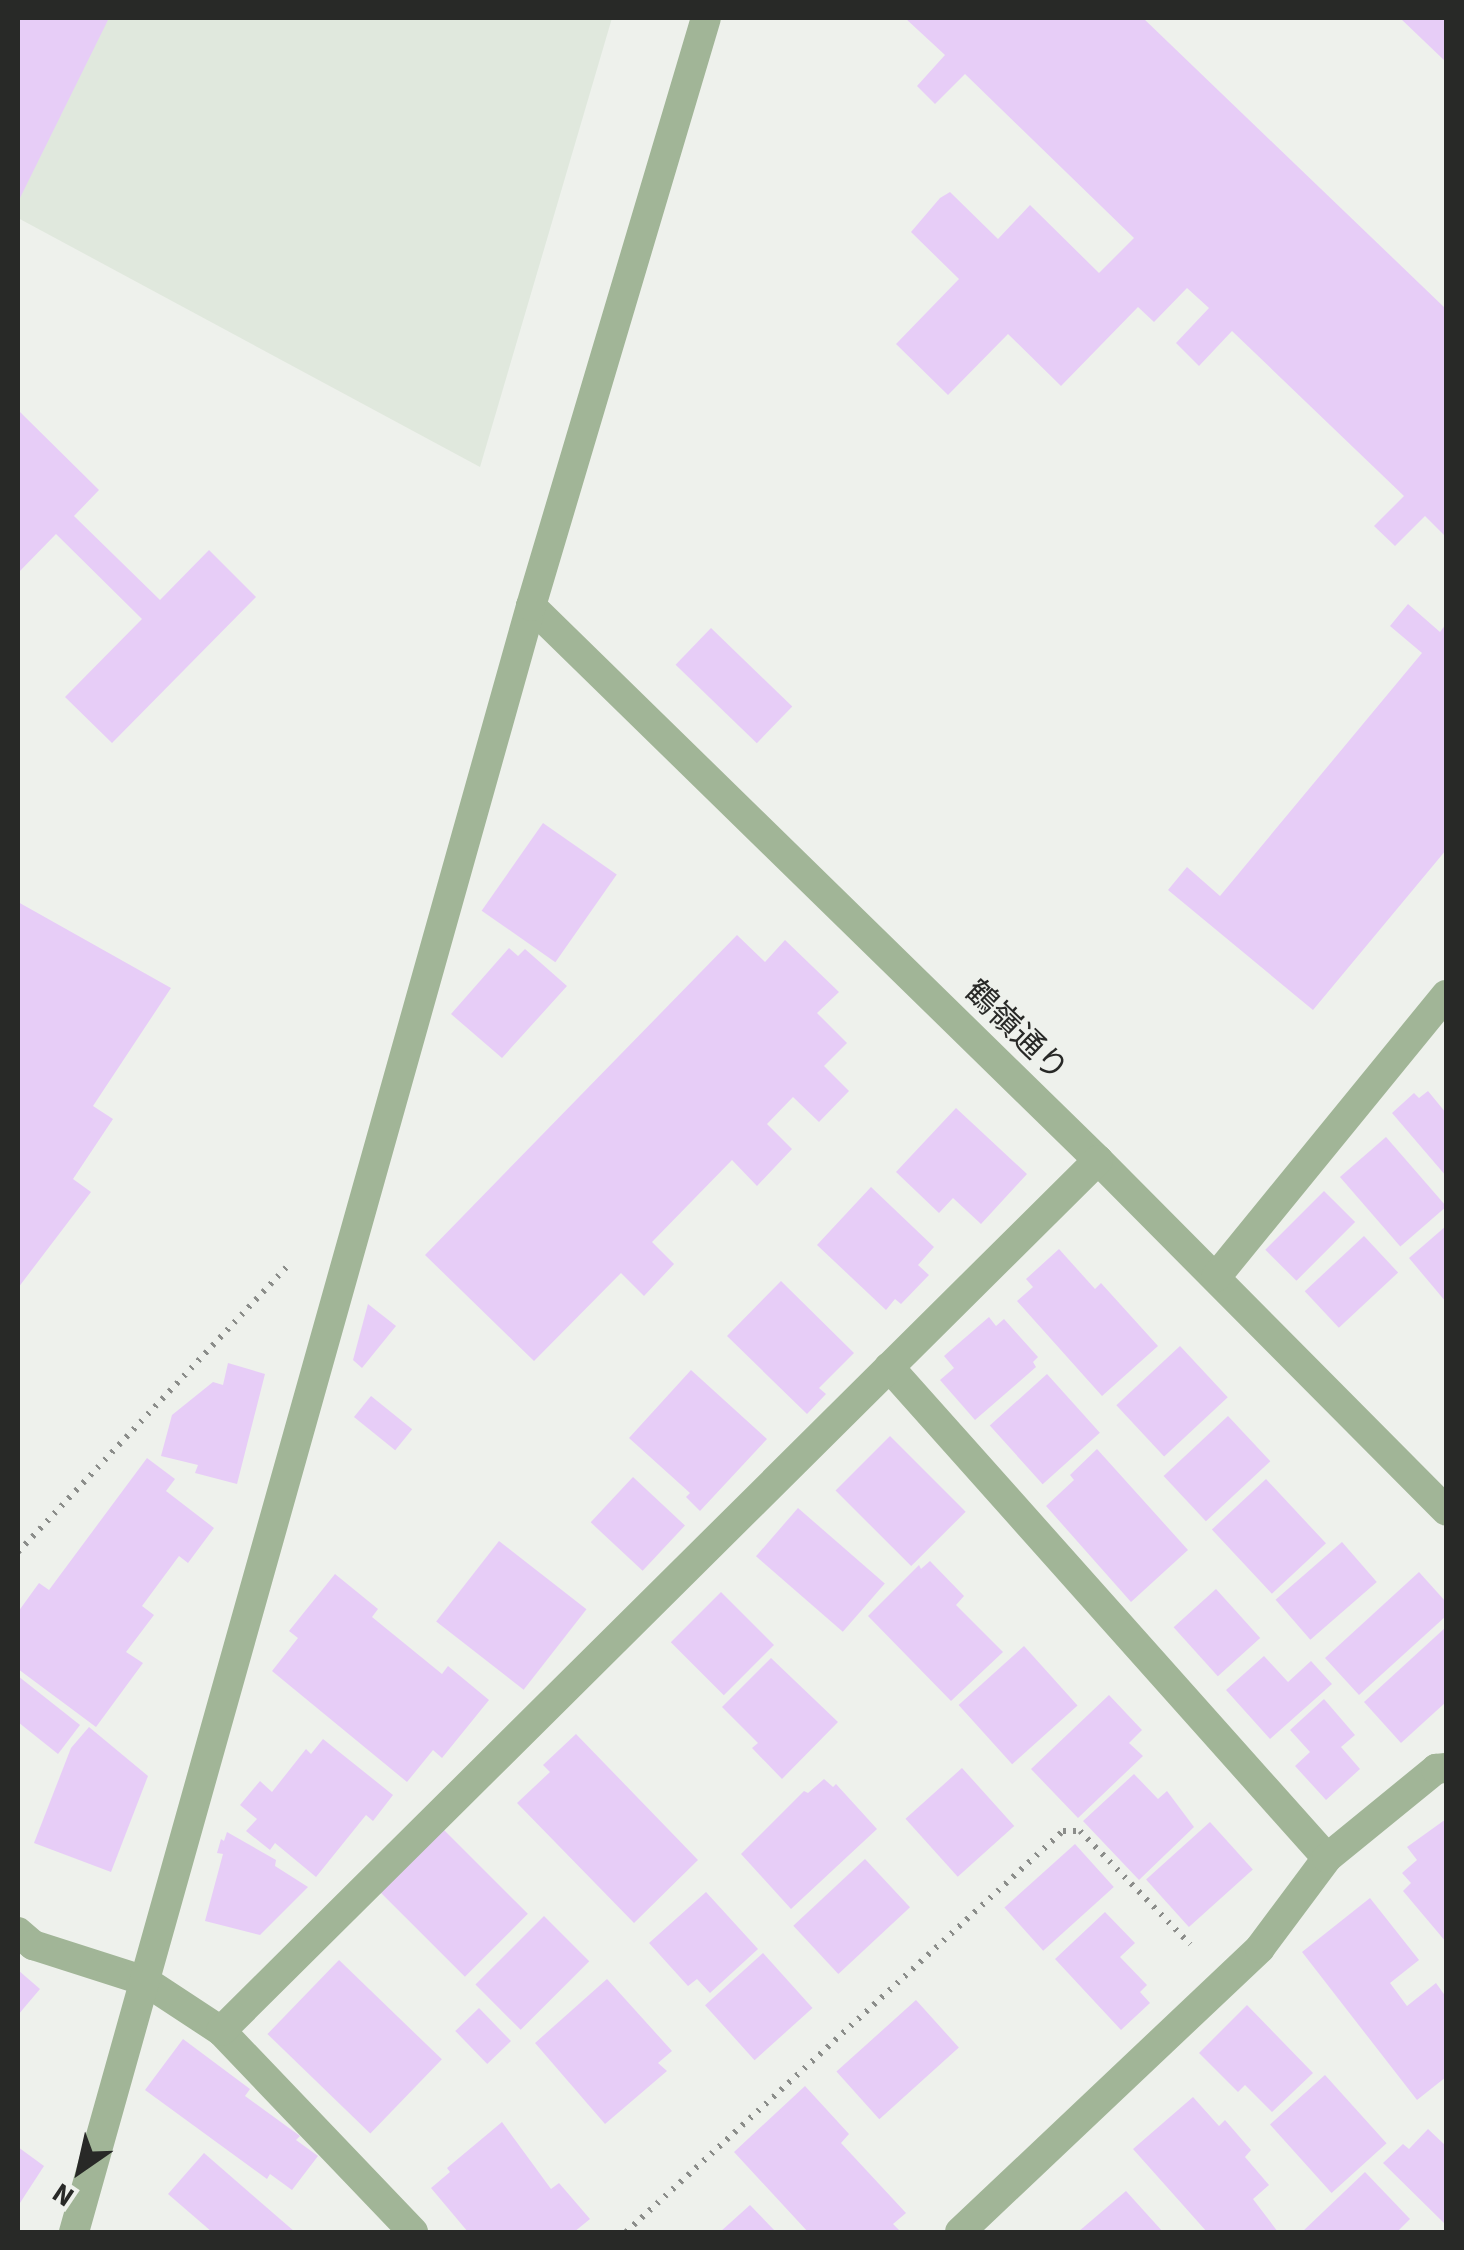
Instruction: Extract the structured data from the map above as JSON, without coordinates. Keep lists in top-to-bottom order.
{
  "streets": {
    "street": ["鶴嶺通り"]
  },
  "north": "bottom left"
}
